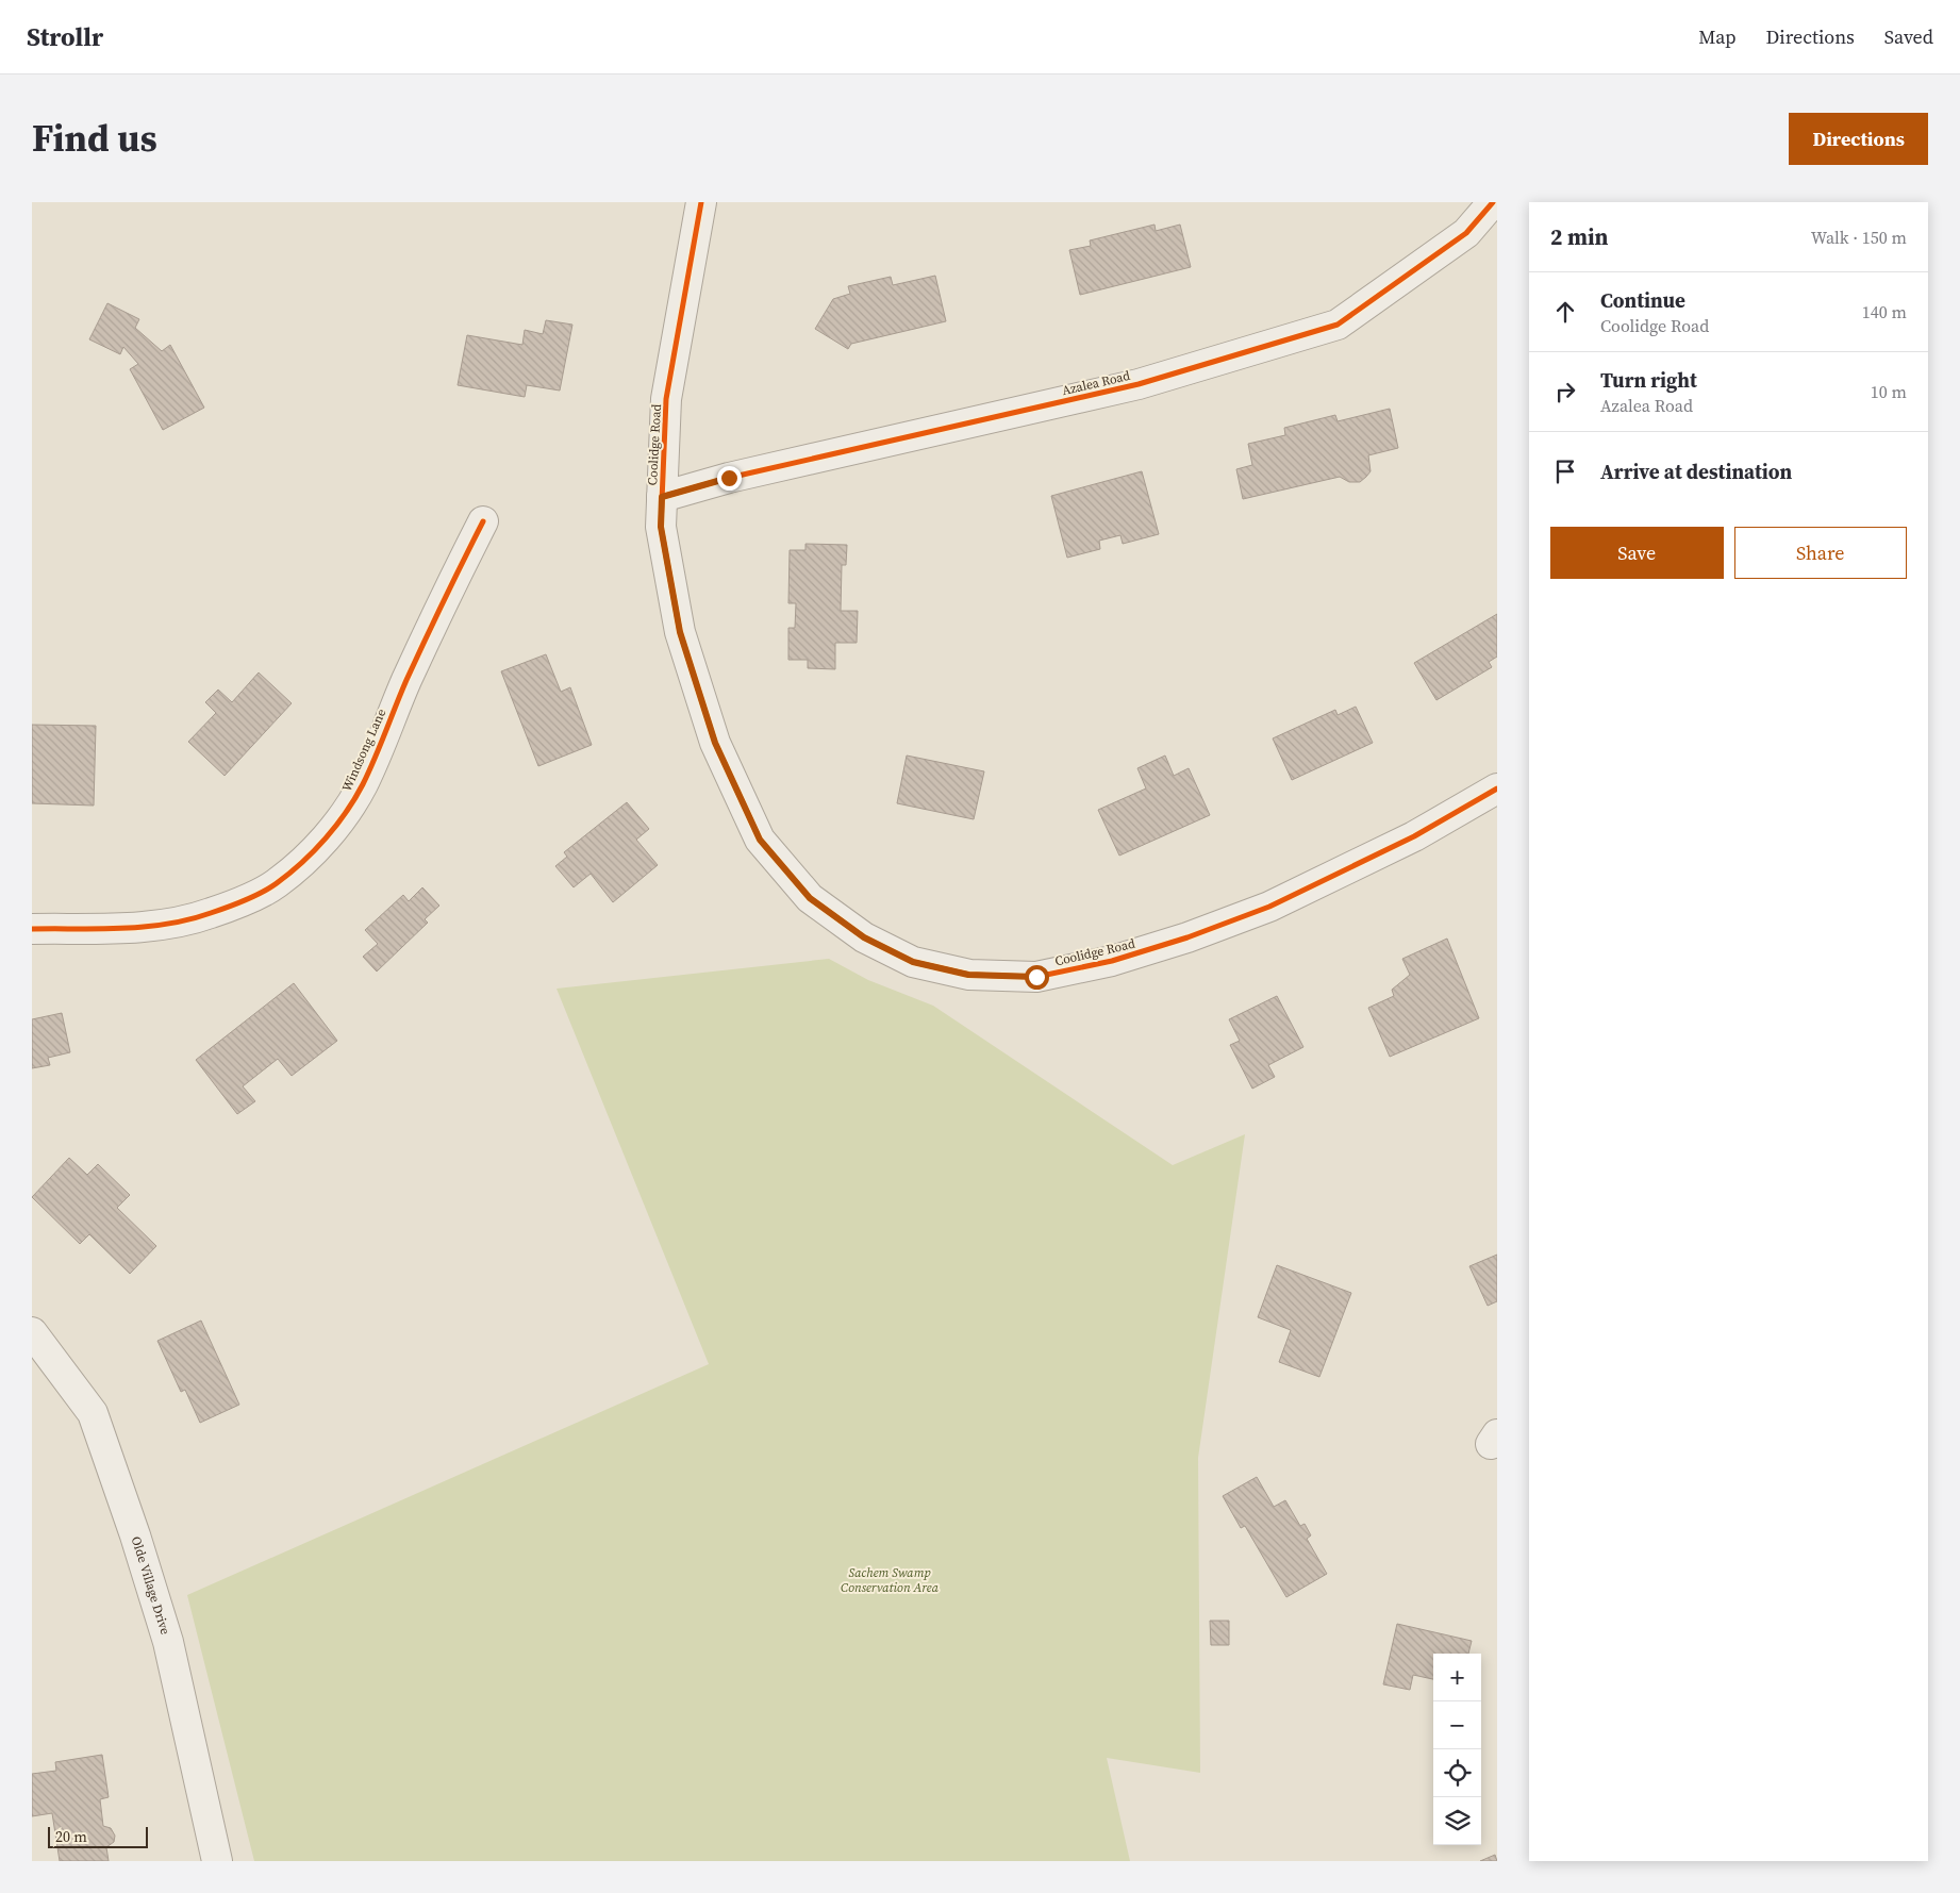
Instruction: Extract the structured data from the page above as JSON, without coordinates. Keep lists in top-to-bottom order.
{
  "streets": {
    "street": [
      "Azalea Road",
      "Coolidge Road",
      "Windsong Lane",
      "Olde Village Drive"
    ]
  },
  "crossings": [
    ["Azalea Road", "Coolidge Road"]
  ],
  "parks": ["Sachem Swamp Conservation Area"],
  "scale_bar": "20 m",
  "page": {
    "header": "Strollr",
    "nav": ["Map", "Directions", "Saved"],
    "title": "Find us",
    "buttons": [
      "Directions",
      ["Save", "Share"]
    ],
    "heading": ["2 min", "Walk · 150 m"],
    "list": [
      ["Continue", "Coolidge Road", "140 m"],
      ["Turn right", "Azalea Road", "10 m"],
      "Arrive at destination"
    ],
    "map_buttons": ["+", "−"],
    "scale": "20 m"
  }
}
